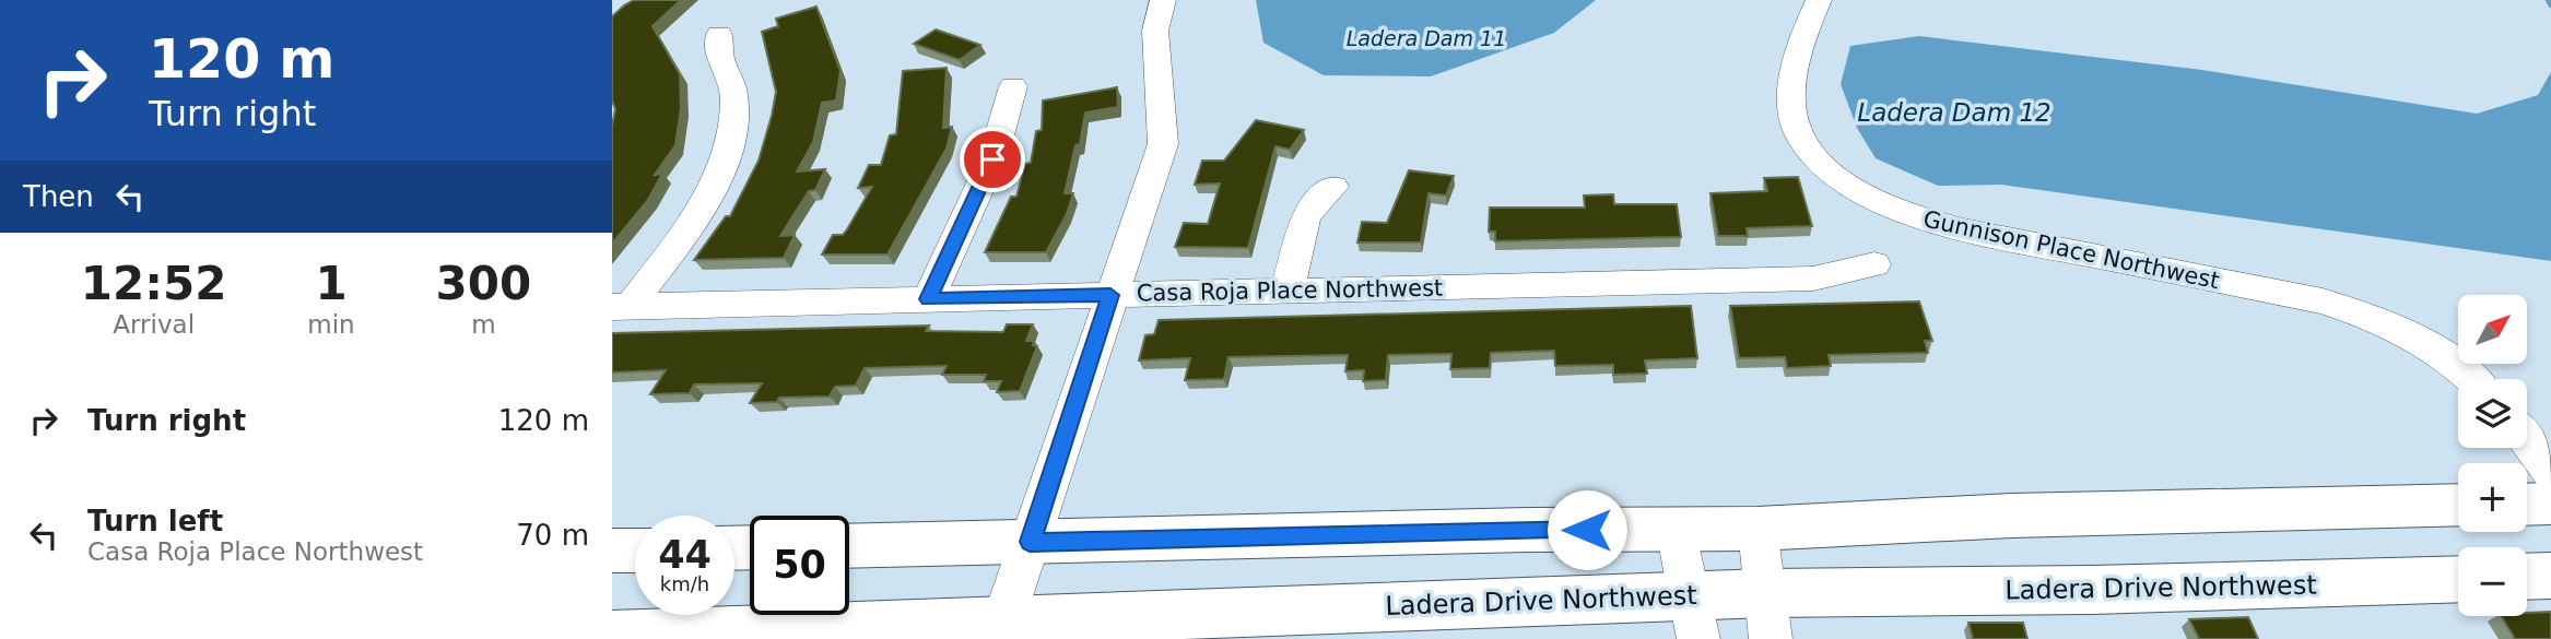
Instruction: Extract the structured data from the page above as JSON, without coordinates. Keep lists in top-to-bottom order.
{
  "streets": {
    "main road": ["Ladera Drive Northwest"],
    "street": ["Gunnison Place Northwest", "Casa Roja Place Northwest"]
  },
  "water": ["Ladera Dam 11", "Ladera Dam 12"],
  "north": "top right",
  "page": {
    "turn": ["120 m", "Turn right"],
    "then": "Then",
    "eta": [
      "12:52",
      "Arrival",
      "1",
      "min",
      "300",
      "m"
    ],
    "map_buttons": ["+", "−"],
    "list": [
      {
        "name": "Turn right",
        "value": "120 m"
      },
      {
        "name": "Turn left",
        "note": "Casa Roja Place Northwest",
        "value": "70 m"
      }
    ],
    "speed": "44 km/h",
    "limit": "50"
  }
}
